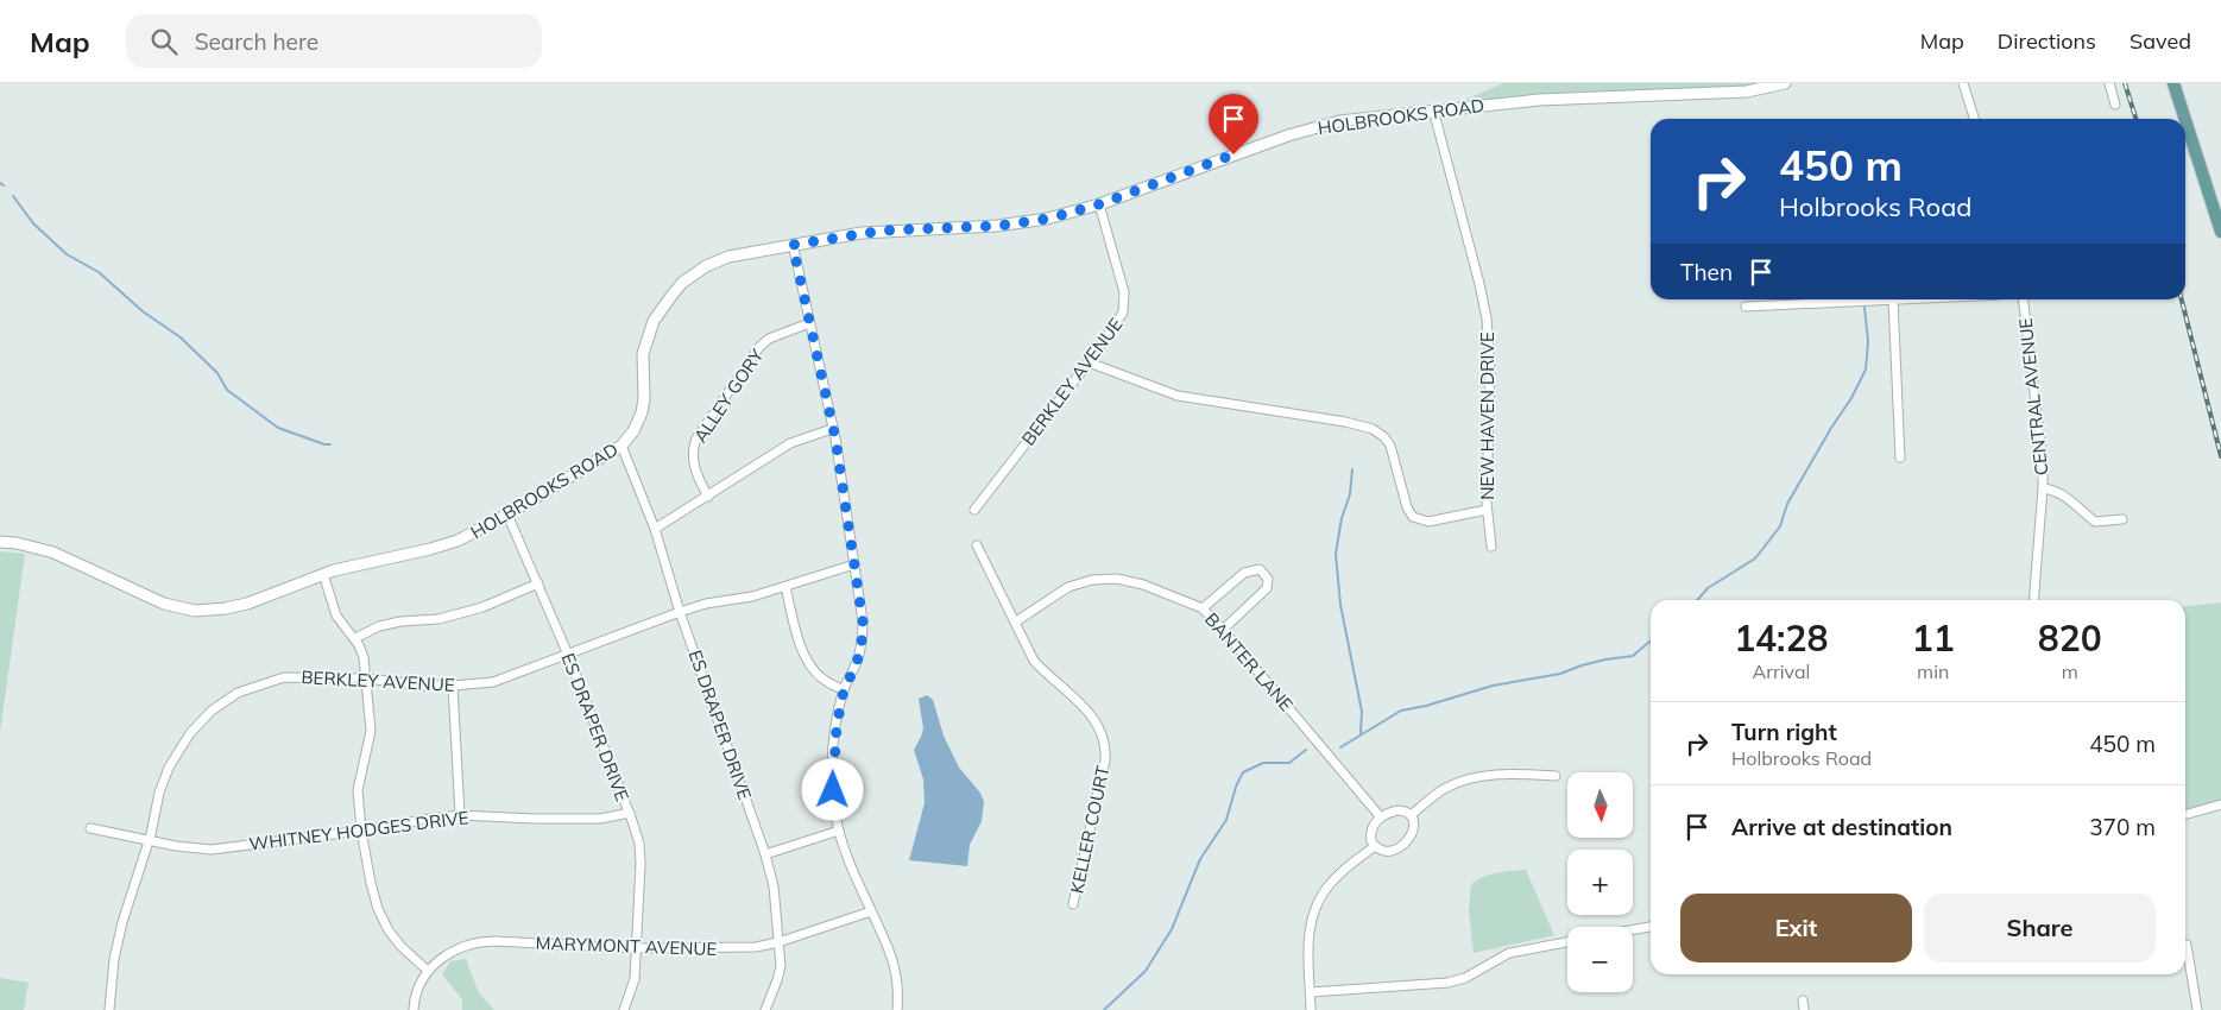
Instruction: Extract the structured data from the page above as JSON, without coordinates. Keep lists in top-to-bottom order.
{
  "streets": {
    "street": [
      "HOLBROOKS ROAD",
      "BERKLEY AVENUE",
      "ALLEY GORY",
      "CENTRAL AVENUE",
      "NEW HAVEN DRIVE",
      "BANTER LANE",
      "ES DRAPER DRIVE",
      "KELLER COURT",
      "WHITNEY HODGES DRIVE",
      "MARYMONT AVENUE"
    ]
  },
  "crossings": [
    ["HOLBROOKS ROAD", "BERKLEY AVENUE"],
    ["HOLBROOKS ROAD", "NEW HAVEN DRIVE"],
    ["HOLBROOKS ROAD", "ES DRAPER DRIVE"],
    ["BERKLEY AVENUE", "NEW HAVEN DRIVE"],
    ["BERKLEY AVENUE", "ES DRAPER DRIVE"],
    ["BERKLEY AVENUE", "WHITNEY HODGES DRIVE"],
    ["BANTER LANE", "KELLER COURT"],
    ["ES DRAPER DRIVE", "WHITNEY HODGES DRIVE"],
    ["ES DRAPER DRIVE", "MARYMONT AVENUE"]
  ],
  "north": "bottom",
  "page": {
    "header": "Map",
    "search": "Search here",
    "nav": ["Map", "Directions", "Saved"],
    "turn": ["450 m", "Holbrooks Road"],
    "then": "Then",
    "eta": [
      "14:28",
      "Arrival",
      "11",
      "min",
      "820",
      "m"
    ],
    "list": [
      {
        "name": "Turn right",
        "note": "Holbrooks Road",
        "value": "450 m"
      },
      {
        "name": "Arrive at destination",
        "value": "370 m"
      }
    ],
    "map_buttons": ["+", "−"],
    "buttons": ["Exit", "Share"]
  }
}
